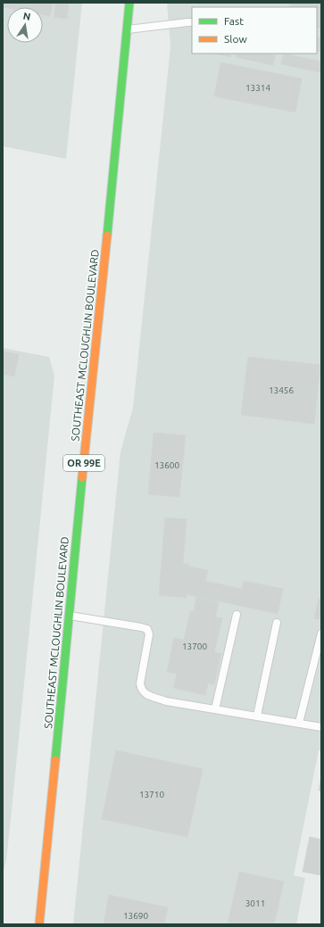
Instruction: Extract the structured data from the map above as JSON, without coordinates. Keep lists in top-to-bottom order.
{
  "streets": {
    "main road": ["SOUTHEAST MCLOUGHLIN BOULEVARD", "OR 99E"]
  },
  "house_numbers": [
    "13314",
    "13456",
    "13600",
    "13700",
    "13710",
    "3011",
    "13690"
  ],
  "legend": ["Fast", "Slow"],
  "north": "top"
}
